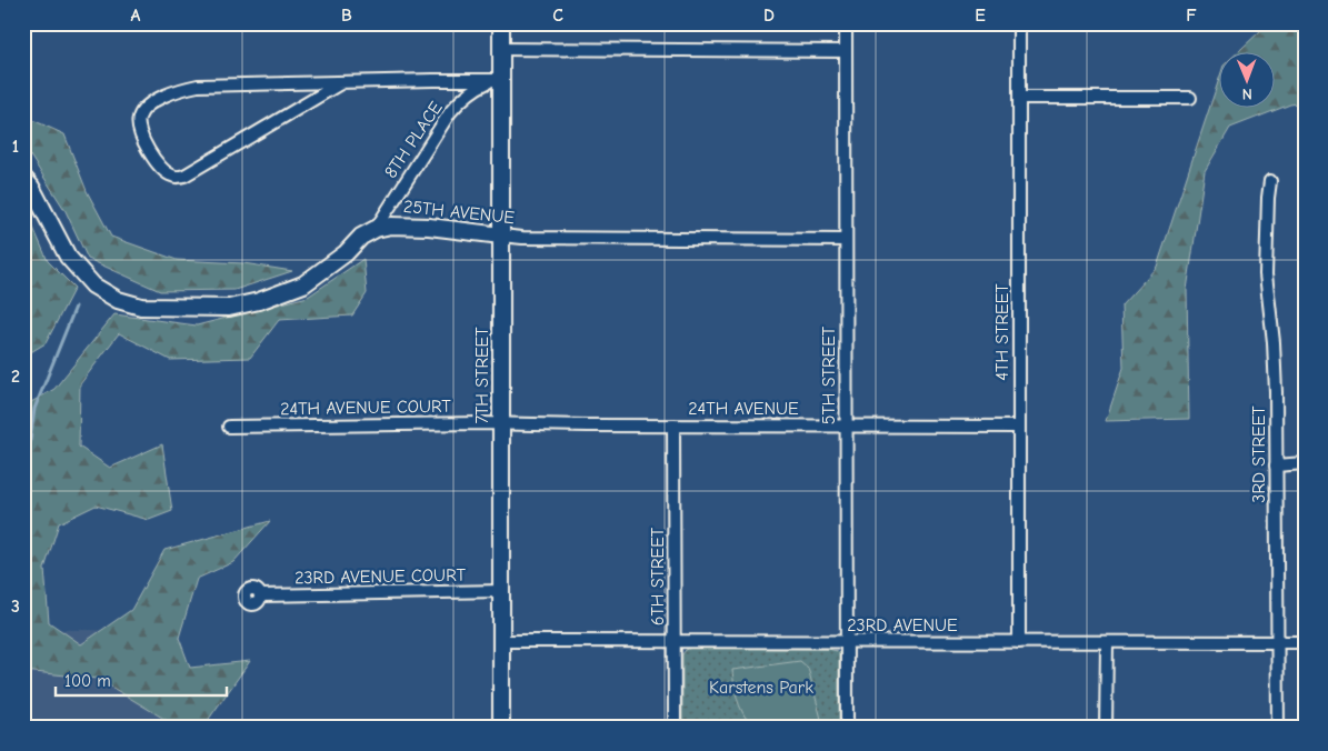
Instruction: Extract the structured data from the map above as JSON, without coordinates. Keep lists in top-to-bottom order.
{
  "streets": {
    "street": [
      "8TH PLACE",
      "25TH AVENUE",
      "4TH STREET",
      "7TH STREET",
      "5TH STREET",
      "24TH AVENUE COURT",
      "24TH AVENUE",
      "3RD STREET",
      "23RD AVENUE COURT",
      "6TH STREET",
      "23RD AVENUE"
    ]
  },
  "crossings": [
    ["8TH PLACE", "25TH AVENUE"],
    ["8TH PLACE", "7TH STREET"],
    ["25TH AVENUE", "7TH STREET"],
    ["25TH AVENUE", "5TH STREET"],
    ["4TH STREET", "24TH AVENUE"],
    ["4TH STREET", "23RD AVENUE"],
    ["7TH STREET", "24TH AVENUE COURT"],
    ["7TH STREET", "24TH AVENUE"],
    ["7TH STREET", "23RD AVENUE COURT"],
    ["7TH STREET", "23RD AVENUE"],
    ["5TH STREET", "24TH AVENUE"],
    ["5TH STREET", "23RD AVENUE"],
    ["24TH AVENUE COURT", "24TH AVENUE"],
    ["24TH AVENUE", "6TH STREET"],
    ["3RD STREET", "23RD AVENUE"],
    ["6TH STREET", "23RD AVENUE"]
  ],
  "parks": ["Karstens Park"],
  "scale_bar": "100 m",
  "north": "bottom",
  "grid": {
    "columns": [
      "A",
      "B",
      "C",
      "D",
      "E",
      "F"
    ],
    "rows": ["1", "2", "3"]
  }
}
